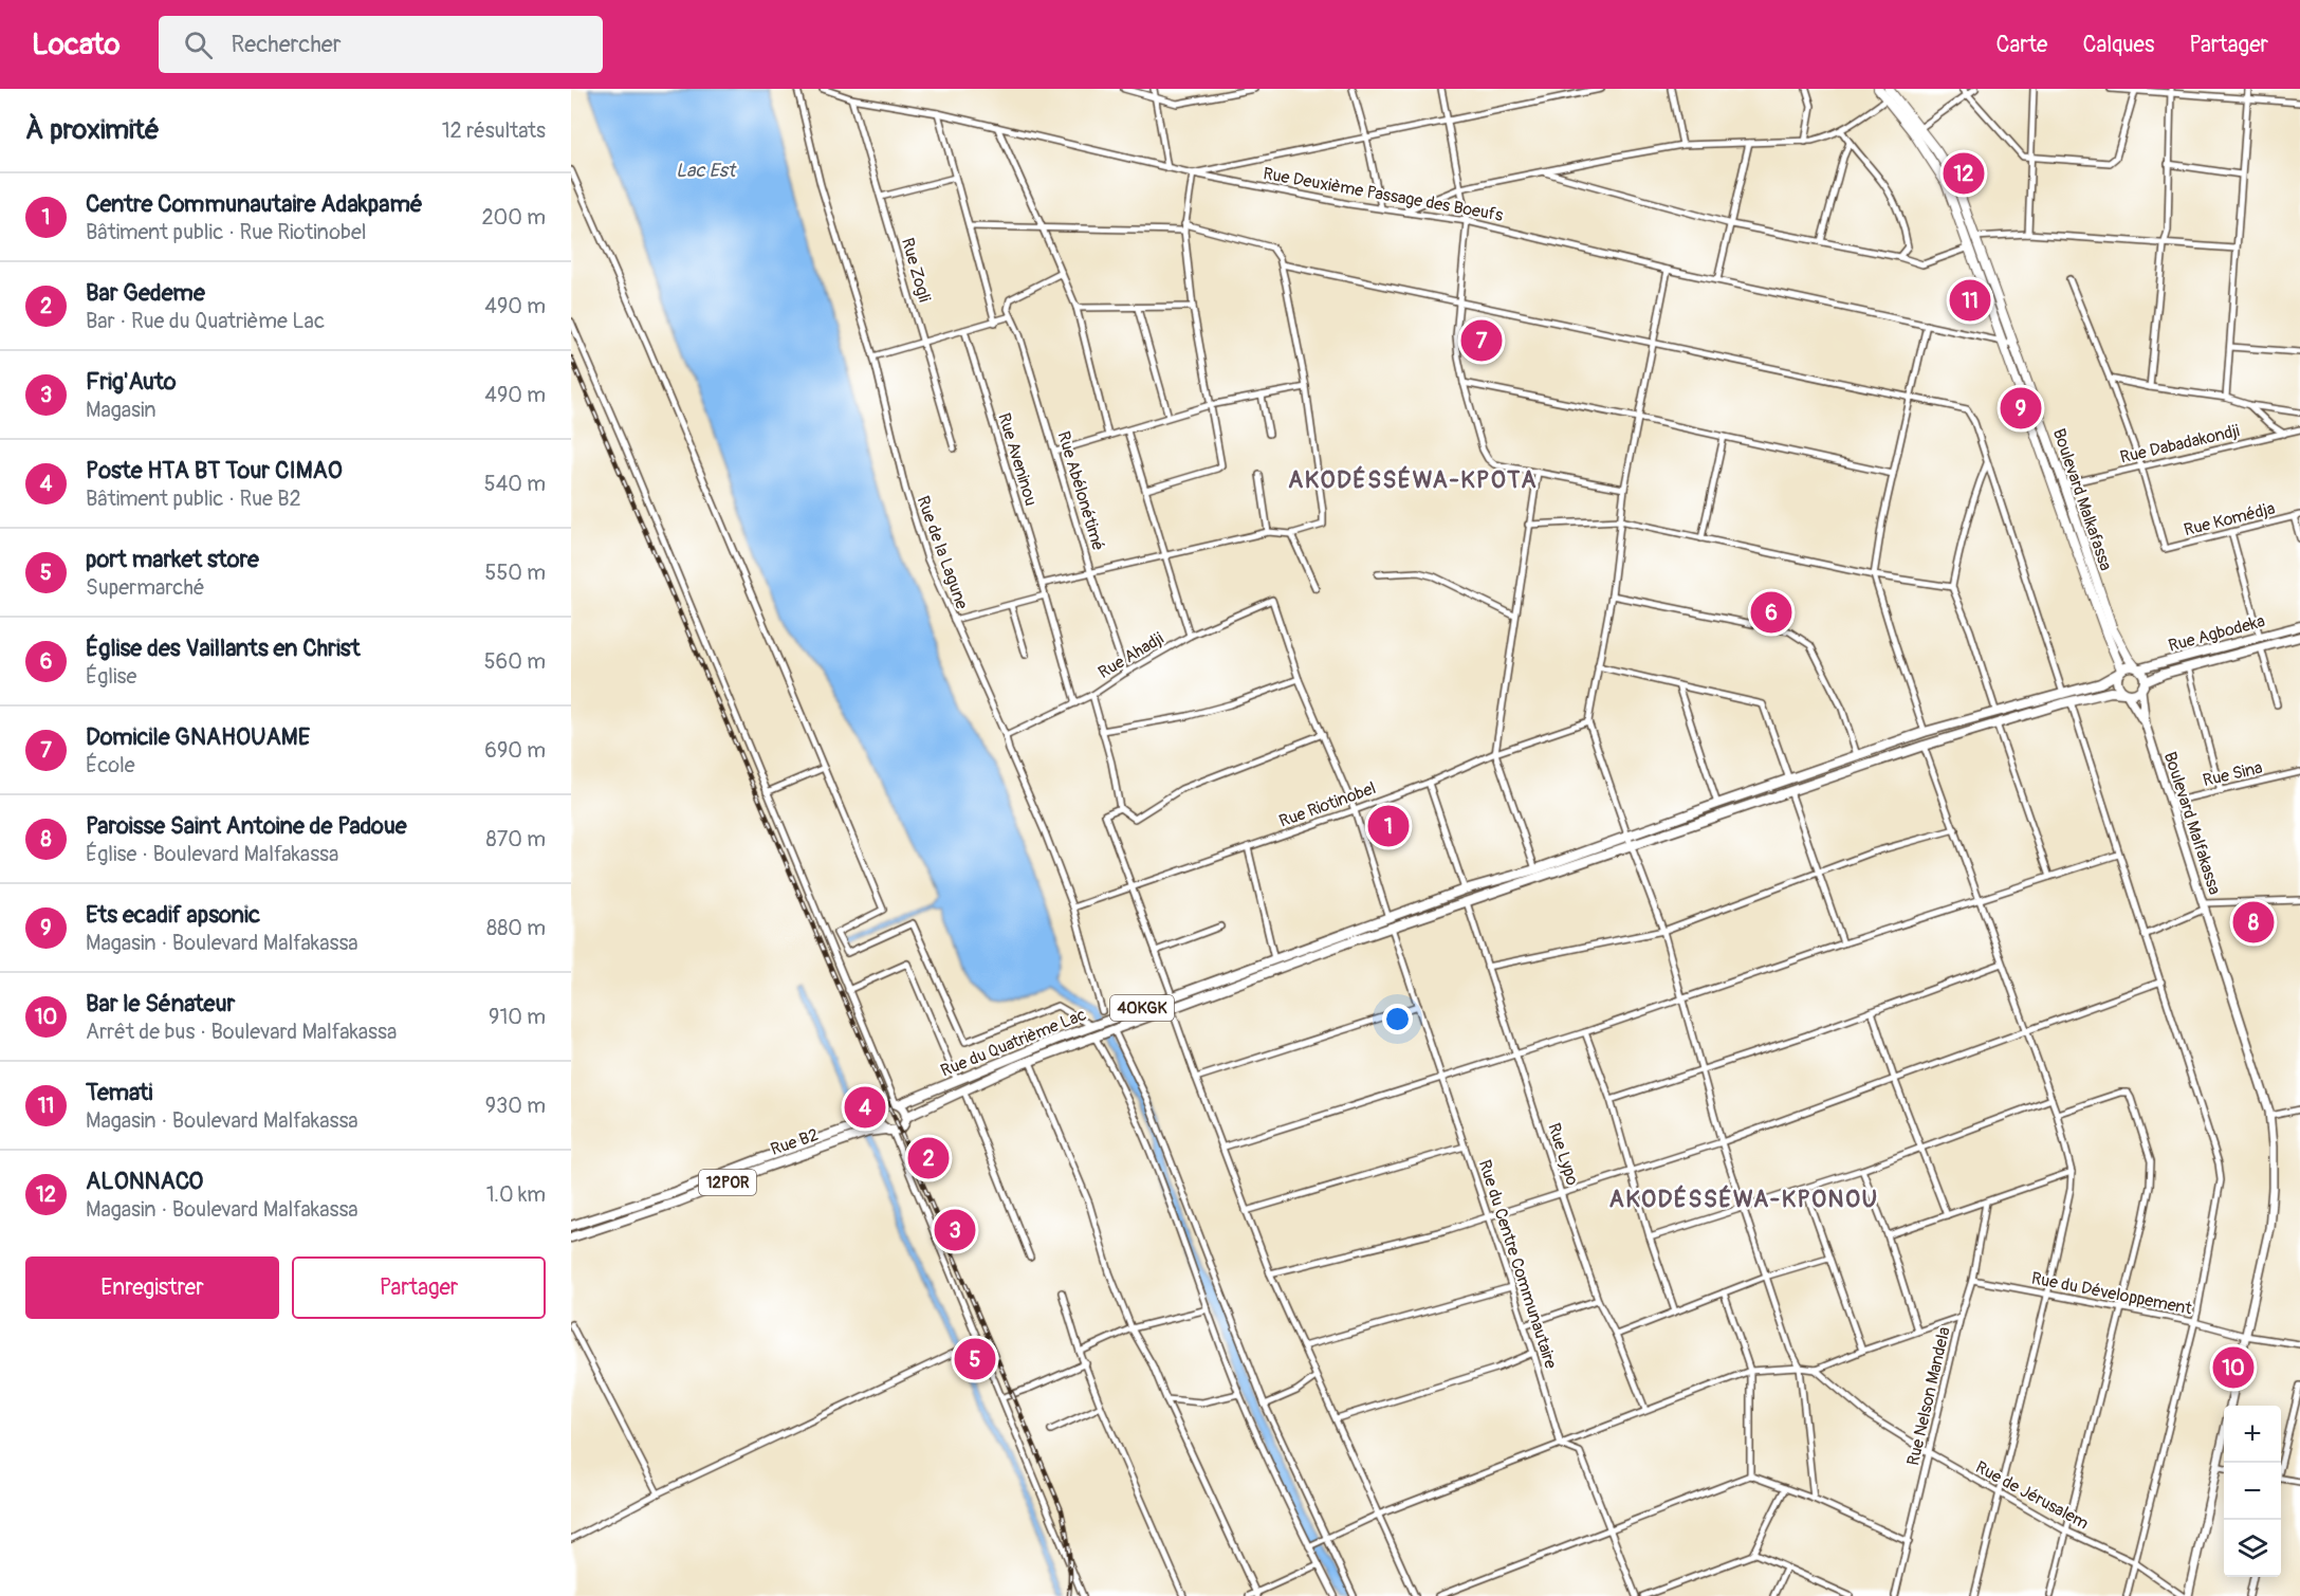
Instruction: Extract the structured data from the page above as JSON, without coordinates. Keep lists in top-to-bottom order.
{
  "streets": {
    "main road": [
      "Boulevard Malkafassa",
      "Rue Agbodeka",
      "40KGK",
      "Rue du Quatrième Lac",
      "Rue B2",
      "12POR"
    ],
    "street": [
      "Rue Deuxième Passage des Boeufs",
      "Rue Zogli",
      "Rue Dabadakondji",
      "Rue Aveninou",
      "Rue Abélonétimé",
      "Rue Komédja",
      "Rue de la Lagune",
      "Rue Ahadji",
      "Rue Sina",
      "Rue Riotinobel",
      "Boulevard Malfakassa",
      "Rue Lypo",
      "Rue du Centre Communautaire",
      "Rue du Développement",
      "Rue Nelson Mandela",
      "Rue de Jérusalem"
    ]
  },
  "crossings": [
    ["Rue Deuxième Passage des Boeufs", "Rue Zogli"],
    ["Rue Deuxième Passage des Boeufs", "Boulevard Malkafassa"],
    ["Rue Dabadakondji", "Boulevard Malkafassa"],
    ["Rue Dabadakondji", "Rue Komédja"],
    ["Rue Aveninou", "Rue Ahadji"],
    ["Rue Abélonétimé", "Rue Ahadji"],
    ["Rue de la Lagune", "Rue Ahadji"],
    ["Rue de la Lagune", "Rue Riotinobel"],
    ["Rue Ahadji", "Rue du Centre Communautaire"],
    ["Rue Sina", "Boulevard Malfakassa"],
    ["Rue Riotinobel", "Rue du Centre Communautaire"],
    ["Boulevard Malfakassa", "Rue du Développement"],
    ["40KGK", "Rue du Quatrième Lac"],
    ["40KGK", "Rue B2"],
    ["Rue du Quatrième Lac", "Rue B2"],
    ["Rue du Quatrième Lac", "Rue du Centre Communautaire"],
    ["Rue du Développement", "Rue Nelson Mandela"],
    ["Rue Nelson Mandela", "Rue de Jérusalem"]
  ],
  "districts": ["AKODÉSSÉWA-KPOTA", "AKODÉSSÉWA-KPONOU"],
  "water": ["Lac Est"],
  "page": {
    "header": "Locato",
    "search": "Rechercher",
    "nav": ["Carte", "Calques", "Partager"],
    "heading": ["À proximité", "12 résultats"],
    "pins": [
      "12",
      "11",
      "7",
      "9",
      "6",
      "1",
      "8",
      "4",
      "2",
      "3",
      "5",
      "10"
    ],
    "list": [
      {
        "mark": "1",
        "name": "Centre Communautaire Adakpamé",
        "note": "Bâtiment public · Rue Riotinobel",
        "value": "200 m"
      },
      {
        "mark": "2",
        "name": "Bar Gedeme",
        "note": "Bar · Rue du Quatrième Lac",
        "value": "490 m"
      },
      {
        "mark": "3",
        "name": "Frig'Auto",
        "note": "Magasin",
        "value": "490 m"
      },
      {
        "mark": "4",
        "name": "Poste HTA BT Tour CIMAO",
        "note": "Bâtiment public · Rue B2",
        "value": "540 m"
      },
      {
        "mark": "5",
        "name": "port market store",
        "note": "Supermarché",
        "value": "550 m"
      },
      {
        "mark": "6",
        "name": "Église des Vaillants en Christ",
        "note": "Église",
        "value": "560 m"
      },
      {
        "mark": "7",
        "name": "Domicile GNAHOUAME",
        "note": "École",
        "value": "690 m"
      },
      {
        "mark": "8",
        "name": "Paroisse Saint Antoine de Padoue",
        "note": "Église · Boulevard Malfakassa",
        "value": "870 m"
      },
      {
        "mark": "9",
        "name": "Ets ecadif apsonic",
        "note": "Magasin · Boulevard Malfakassa",
        "value": "880 m"
      },
      {
        "mark": "10",
        "name": "Bar le Sénateur",
        "note": "Arrêt de bus · Boulevard Malfakassa",
        "value": "910 m"
      },
      {
        "mark": "11",
        "name": "Temati",
        "note": "Magasin · Boulevard Malfakassa",
        "value": "930 m"
      },
      {
        "mark": "12",
        "name": "ALONNACO",
        "note": "Magasin · Boulevard Malfakassa",
        "value": "1.0 km"
      }
    ],
    "buttons": ["Enregistrer", "Partager"],
    "map_buttons": ["+", "−"]
  }
}
